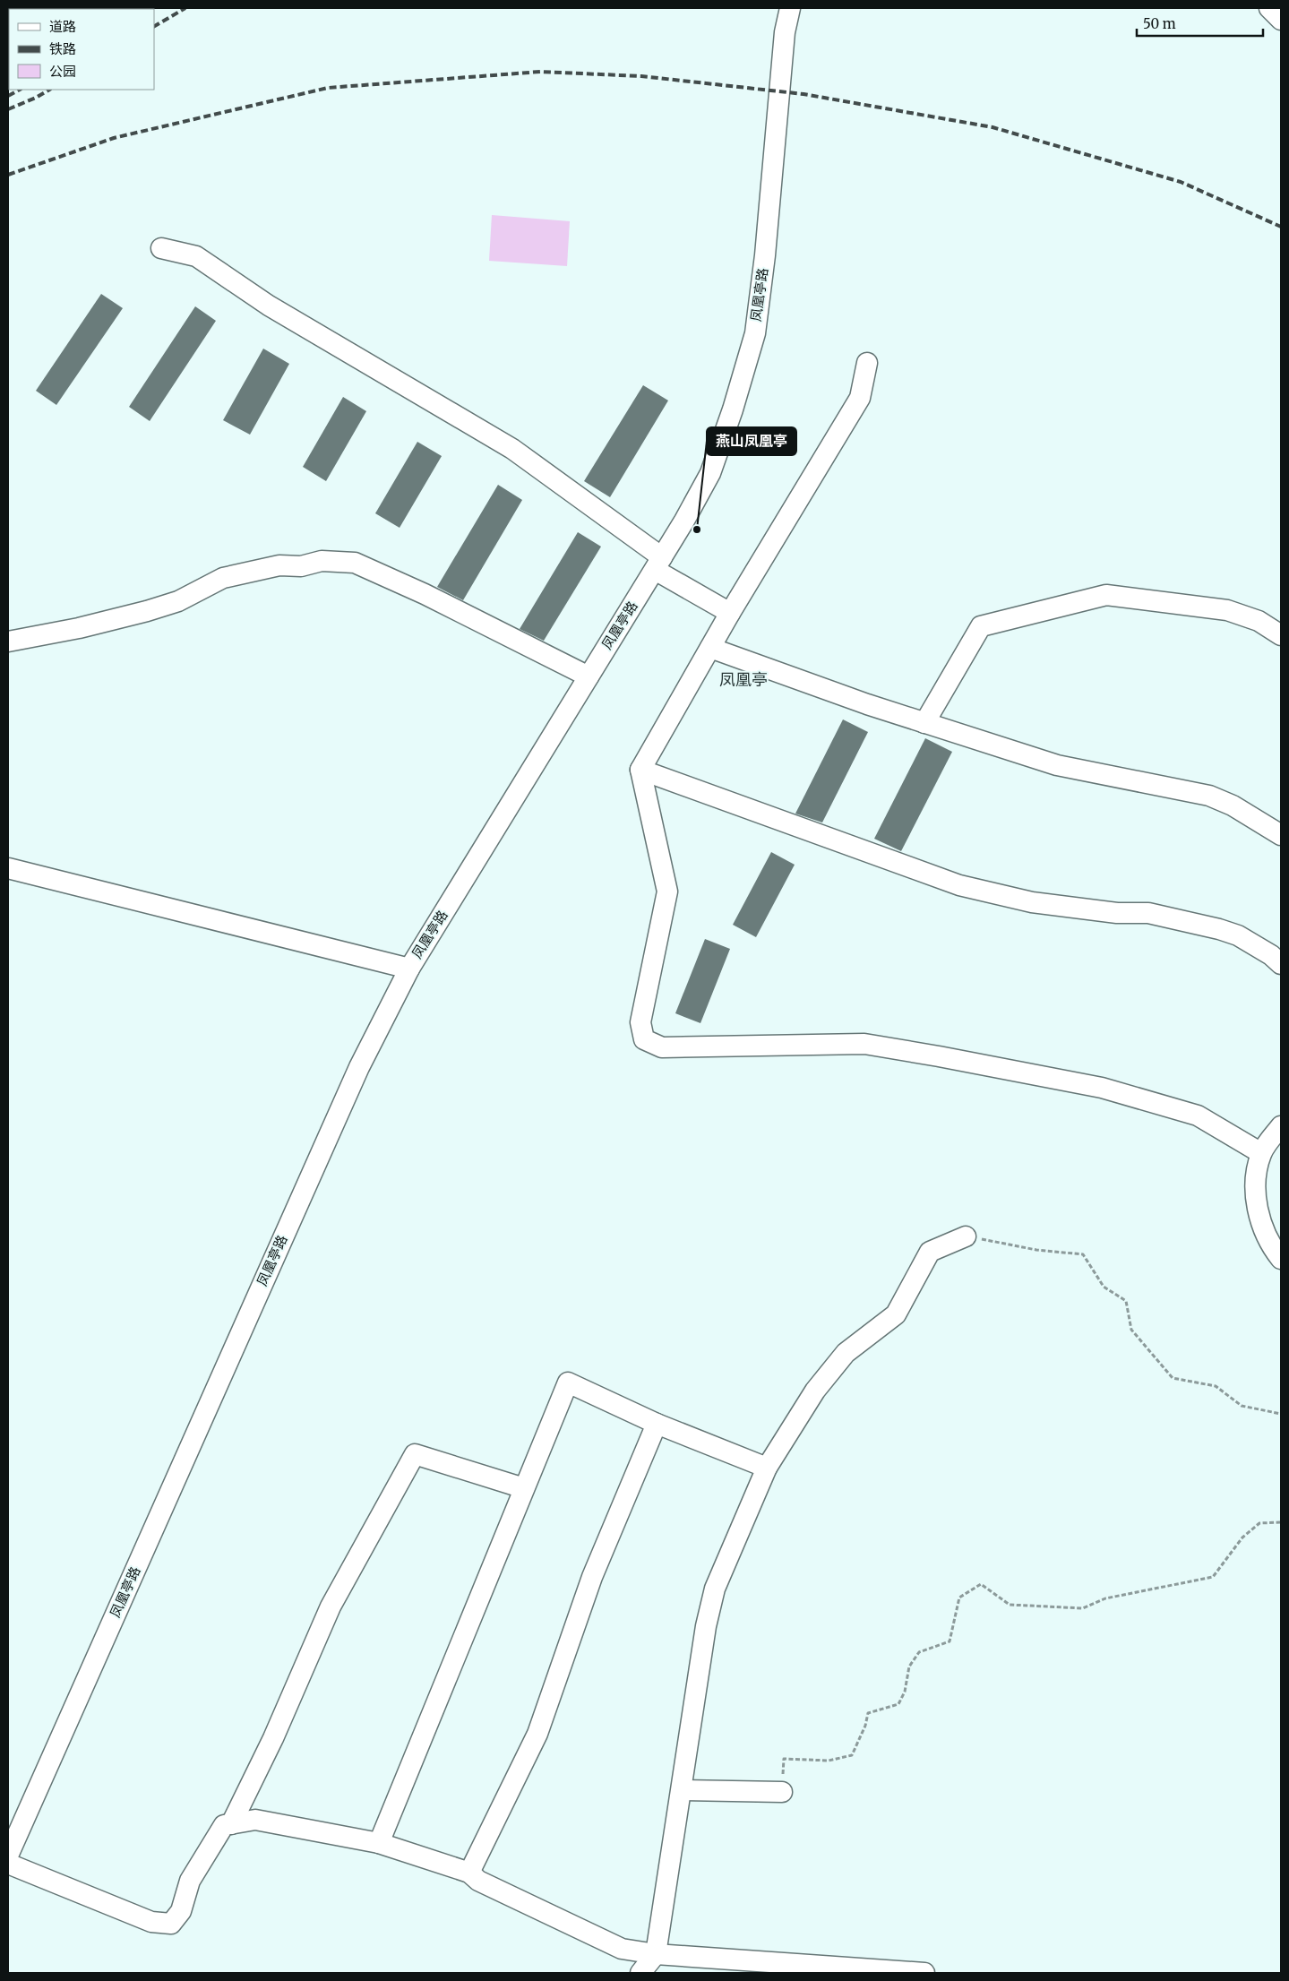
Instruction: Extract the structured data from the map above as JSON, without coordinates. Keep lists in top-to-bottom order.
{
  "streets": {
    "street": ["凤凰亭路"]
  },
  "districts": ["凤凰亭"],
  "places": ["燕山凤凰亭"],
  "legend": ["道路", "铁路", "公园"],
  "scale_bar": "50 m"
}
